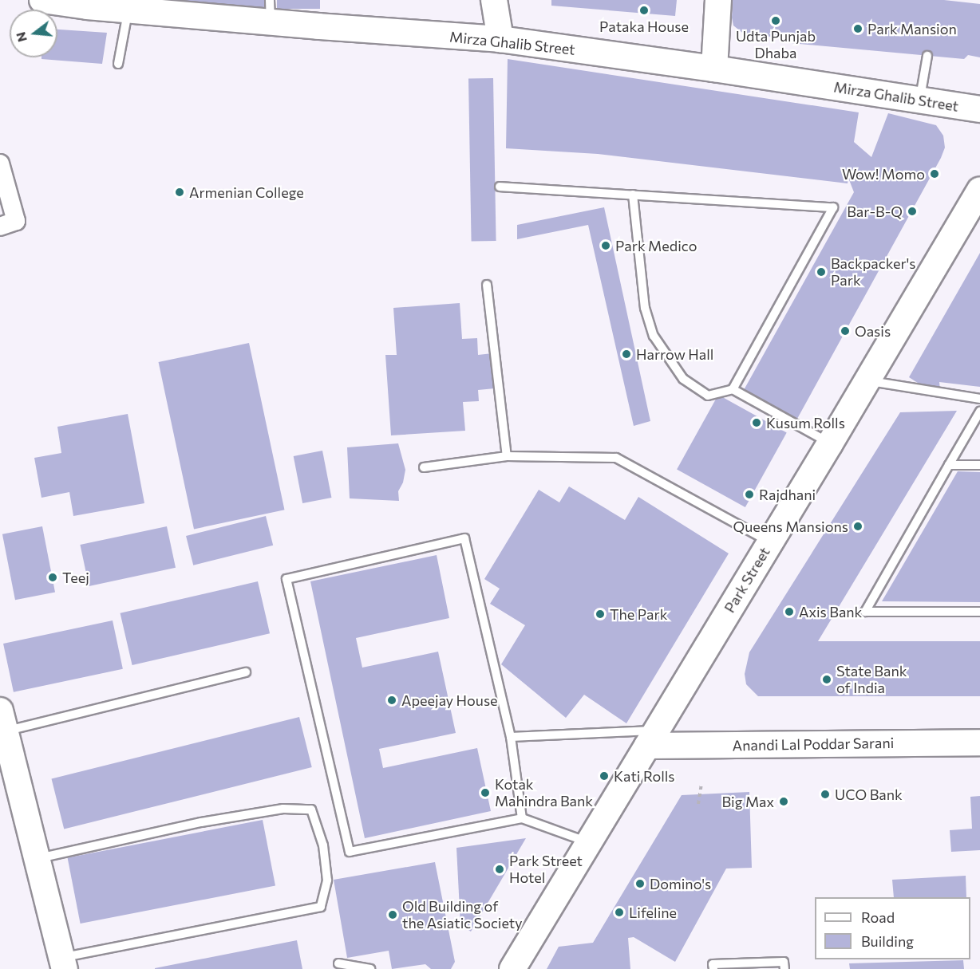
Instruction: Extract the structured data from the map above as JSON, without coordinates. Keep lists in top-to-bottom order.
{
  "streets": {
    "main road": ["Mirza Ghalib Street", "Park Street", "Anandi Lal Poddar Sarani"]
  },
  "crossings": [
    ["Park Street", "Anandi Lal Poddar Sarani"]
  ],
  "places": [
    "Pataka House",
    "Udta Punjab Dhaba",
    "Park Mansion",
    "Wow! Momo",
    "Armenian College",
    "Bar-B-Q",
    "Park Medico",
    "Backpacker's Park",
    "Oasis",
    "Harrow Hall",
    "Kusum Rolls",
    "Rajdhani",
    "Queens Mansions",
    "Teej",
    "Axis Bank",
    "The Park",
    "State Bank of India",
    "Apeejay House",
    "Kati Rolls",
    "Kotak Mahindra Bank",
    "UCO Bank",
    "Big Max",
    "Park Street Hotel",
    "Domino's",
    "Lifeline",
    "Old Building of the Asiatic Society"
  ],
  "legend": ["Road", "Building"],
  "north": "left"
}
